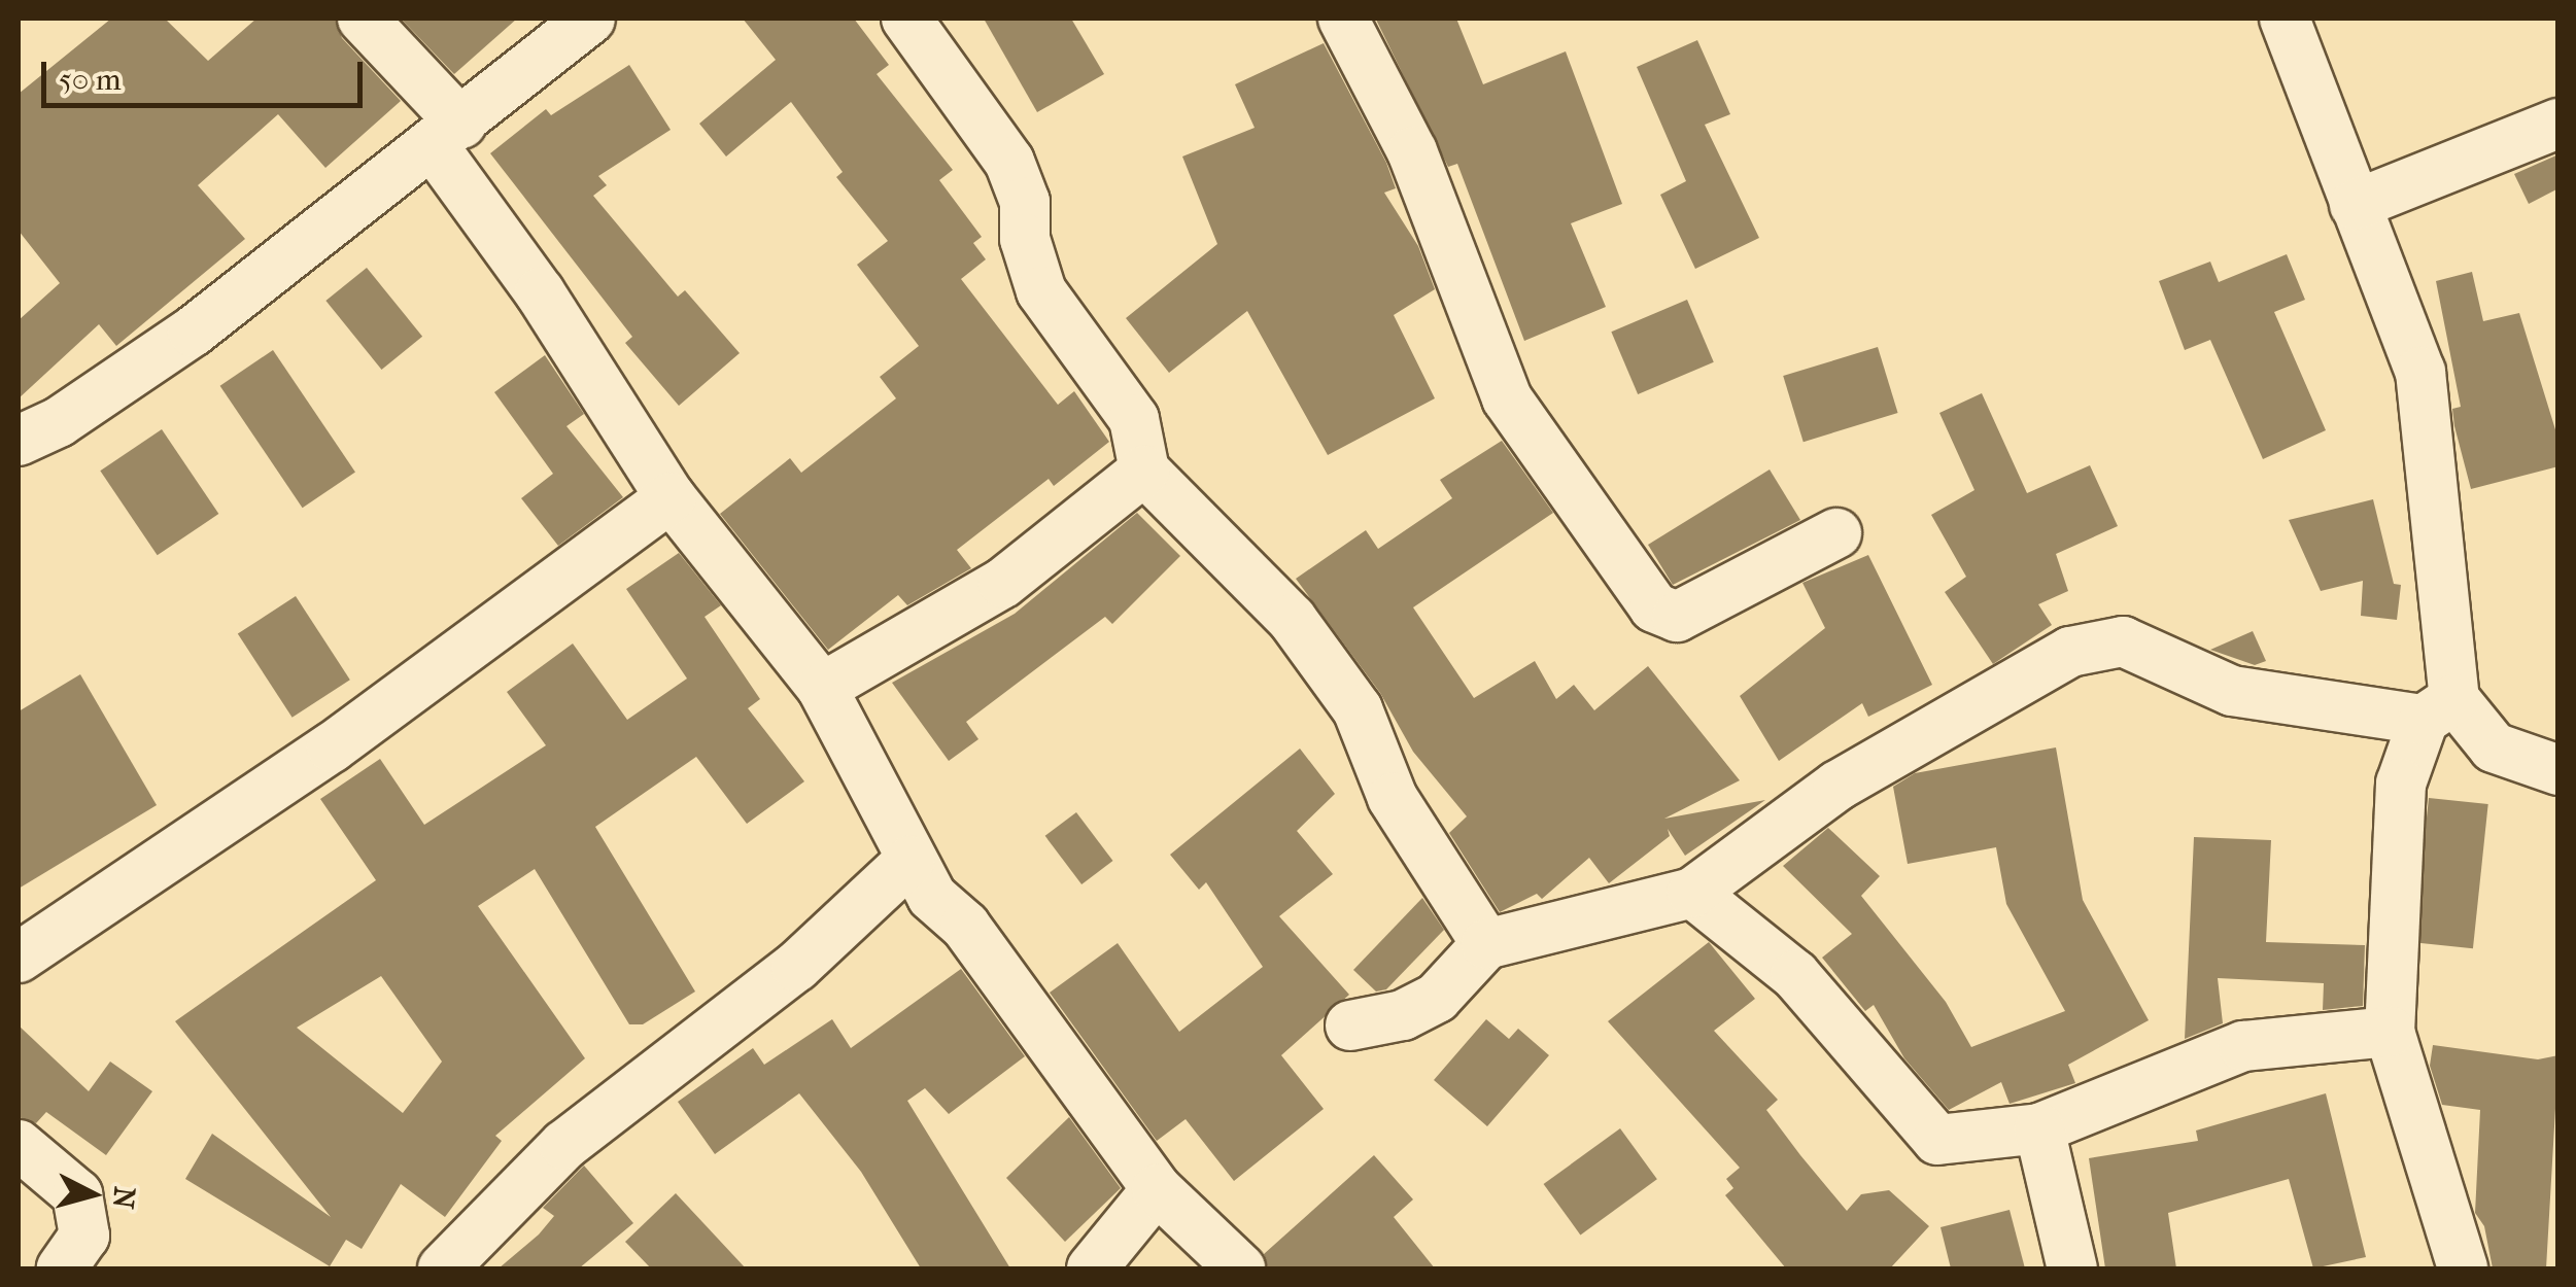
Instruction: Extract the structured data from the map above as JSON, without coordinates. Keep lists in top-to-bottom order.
{
  "scale_bar": "50 m",
  "north": "right"
}
